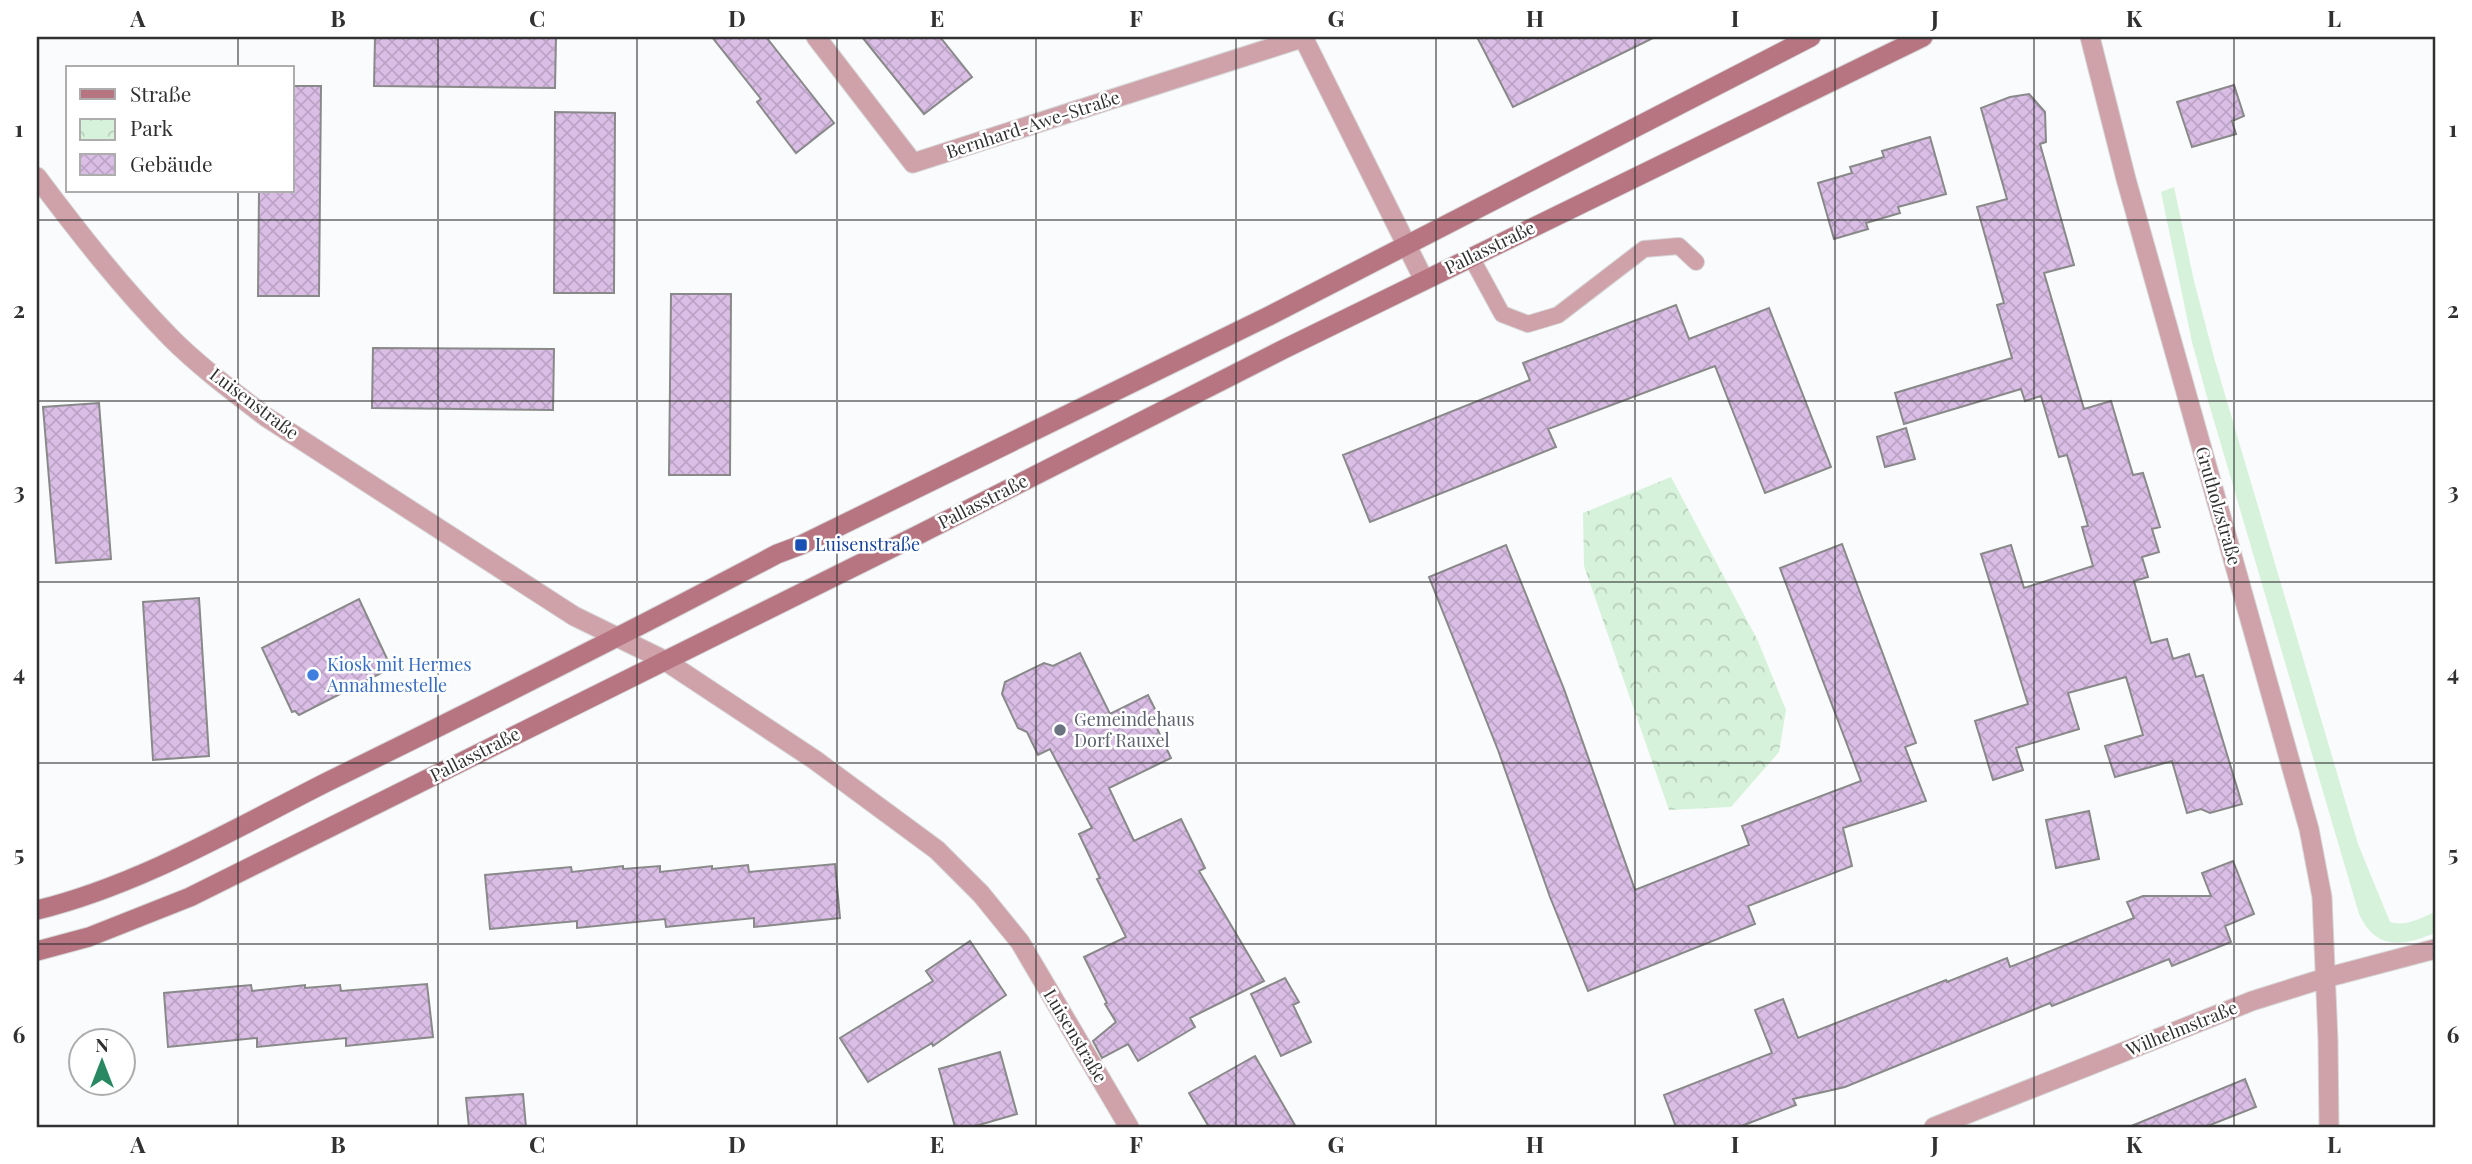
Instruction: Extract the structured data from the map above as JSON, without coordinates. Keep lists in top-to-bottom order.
{
  "streets": {
    "main road": ["Pallasstraße"],
    "street": [
      "Bernhard-Awe-Straße",
      "Luisenstraße",
      "Grutholzstraße",
      "Wilhelmstraße"
    ]
  },
  "crossings": [
    ["Bernhard-Awe-Straße", "Pallasstraße"],
    ["Pallasstraße", "Luisenstraße"],
    ["Grutholzstraße", "Wilhelmstraße"]
  ],
  "places": {
    "transit": ["Luisenstraße"],
    "other": ["Kiosk mit Hermes Annahmestelle", "Gemeindehaus Dorf Rauxel"]
  },
  "legend": ["Straße", "Park", "Gebäude"],
  "north": "top",
  "grid": {
    "columns": [
      "A",
      "B",
      "C",
      "D",
      "E",
      "F",
      "G",
      "H",
      "I",
      "J",
      "K",
      "L"
    ],
    "rows": [
      "1",
      "2",
      "3",
      "4",
      "5",
      "6"
    ]
  }
}
